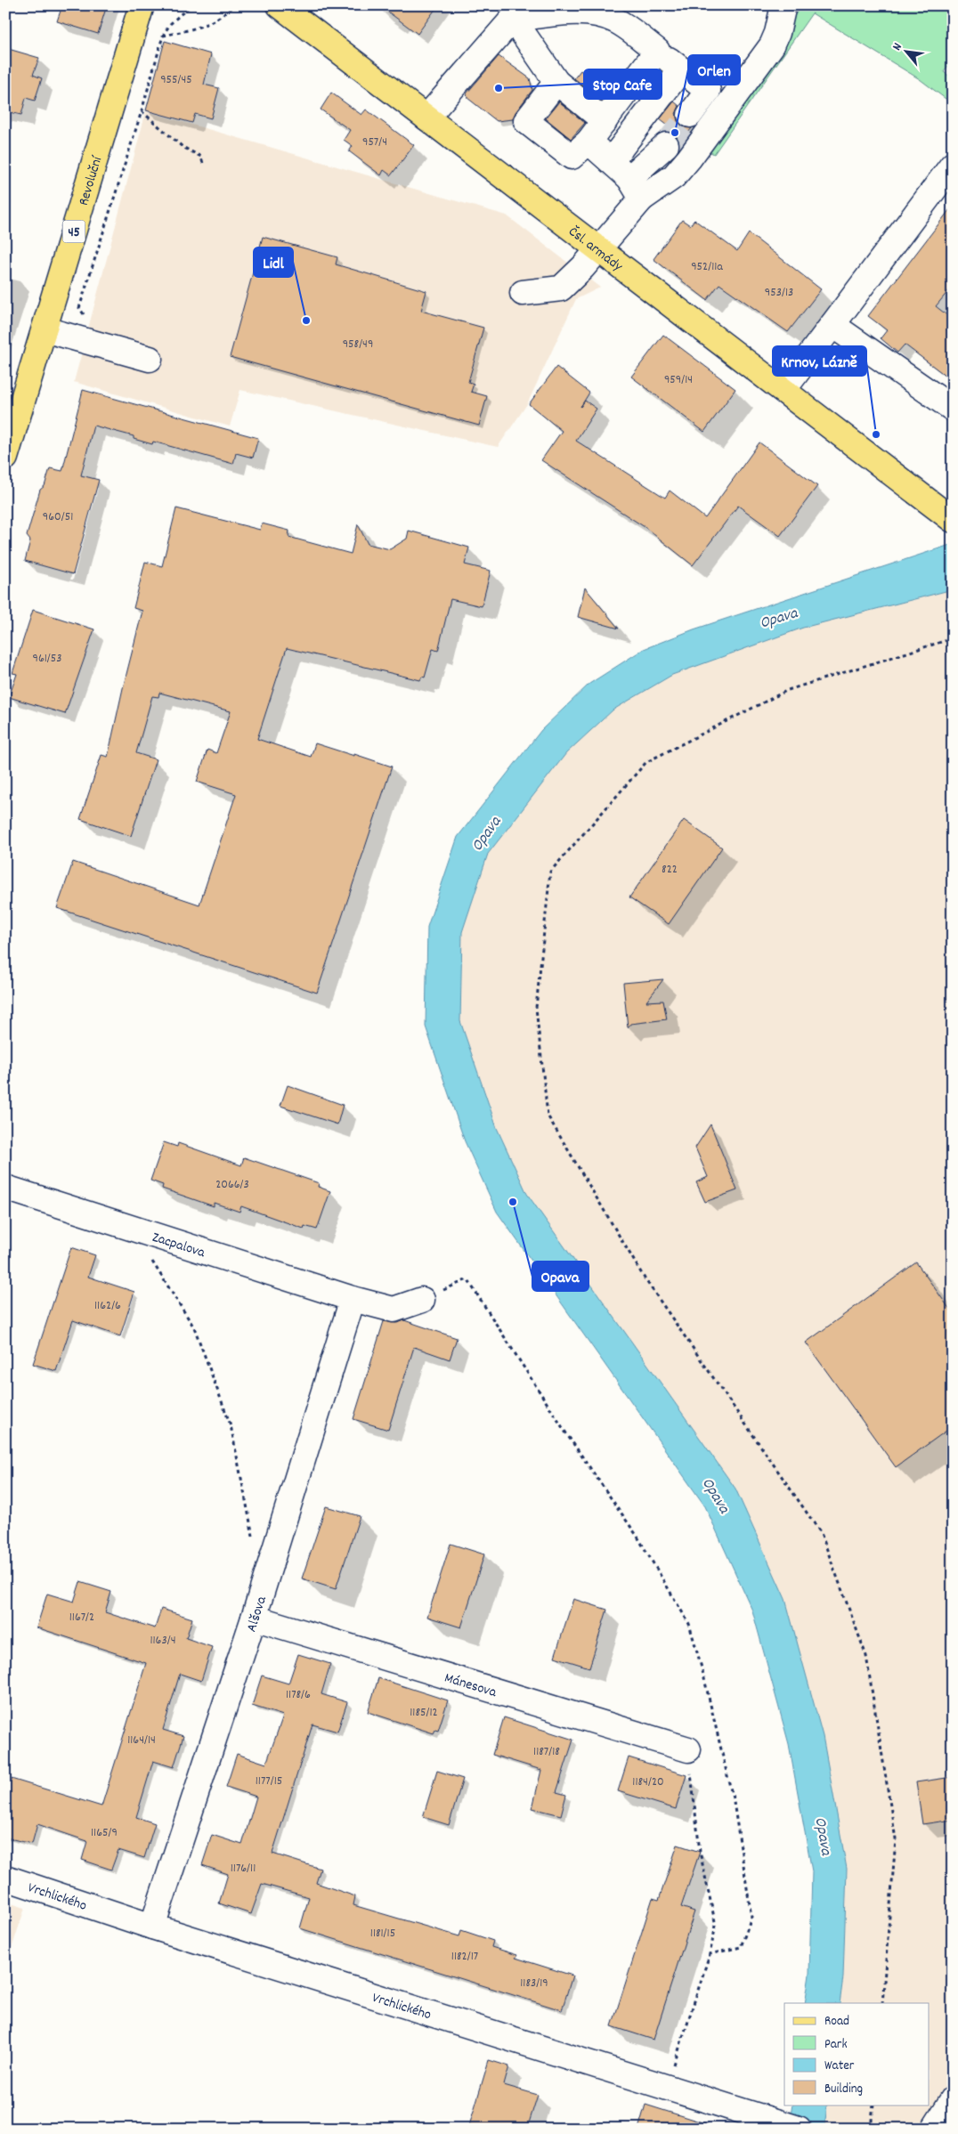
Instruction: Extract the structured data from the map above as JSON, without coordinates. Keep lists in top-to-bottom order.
{
  "streets": {
    "main road": ["Revoluční", "45", "Čsl. armády"],
    "street": [
      "Zacpalova",
      "Alšova",
      "Mánesova",
      "Vrchlického"
    ]
  },
  "crossings": [
    ["Zacpalova", "Alšova"],
    ["Alšova", "Mánesova"],
    ["Alšova", "Vrchlického"]
  ],
  "water": ["Opava"],
  "places": [
    "Stop Cafe",
    "Orlen",
    "Lidl",
    "Krnov, Lázně",
    "Opava"
  ],
  "house_numbers": [
    "955/45",
    "957/4",
    "952/11a",
    "953/13",
    "958/49",
    "959/14",
    "960/51",
    "961/53",
    "822",
    "2066/3",
    "1162/6",
    "1167/2",
    "1163/4",
    "1178/6",
    "1185/12",
    "1164/14",
    "1187/18",
    "1177/15",
    "1184/20",
    "1165/9",
    "1176/11",
    "1181/15",
    "1182/17",
    "1183/19"
  ],
  "legend": [
    "Road",
    "Park",
    "Water",
    "Building"
  ],
  "north": "top left"
}
